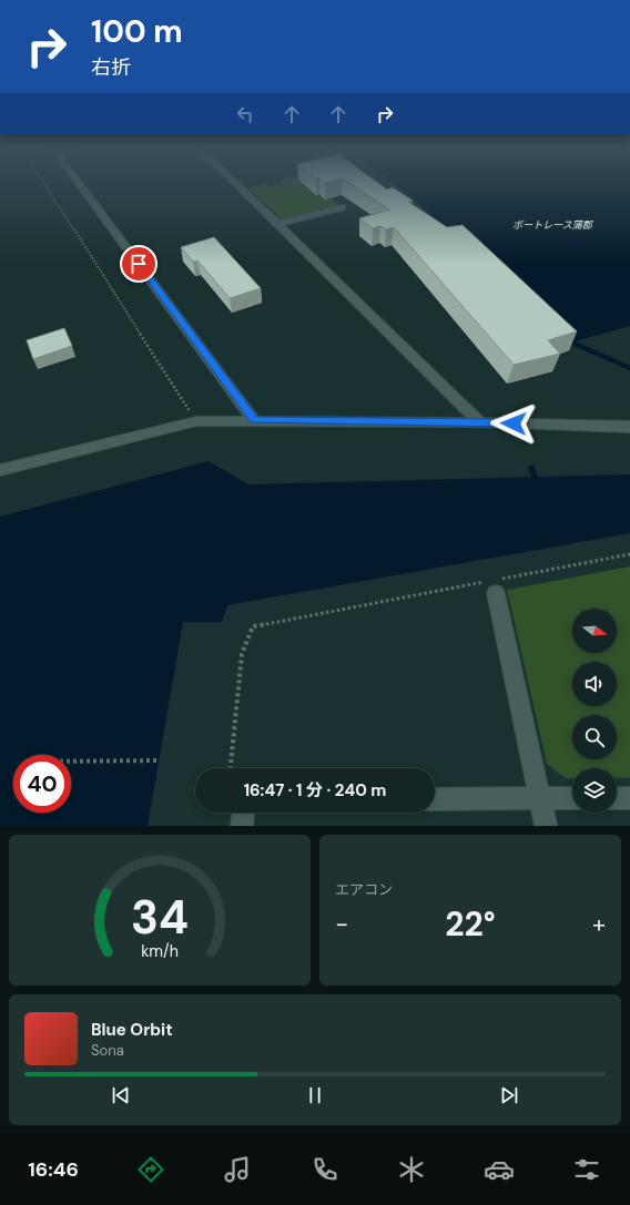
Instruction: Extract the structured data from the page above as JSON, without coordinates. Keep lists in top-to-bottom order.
{
  "water": ["ボートレース蒲郡"],
  "north": "right",
  "page": {
    "turn": ["100 m", "右折"],
    "limit": "40",
    "trip": "16:47 · 1 分 · 240 m",
    "tile": "エアコン",
    "heat": ["−", "22°", "+"],
    "song": ["Blue Orbit", "Sona"],
    "tabs": "16:46",
    "gauge": ["34", "km/h"]
  }
}
